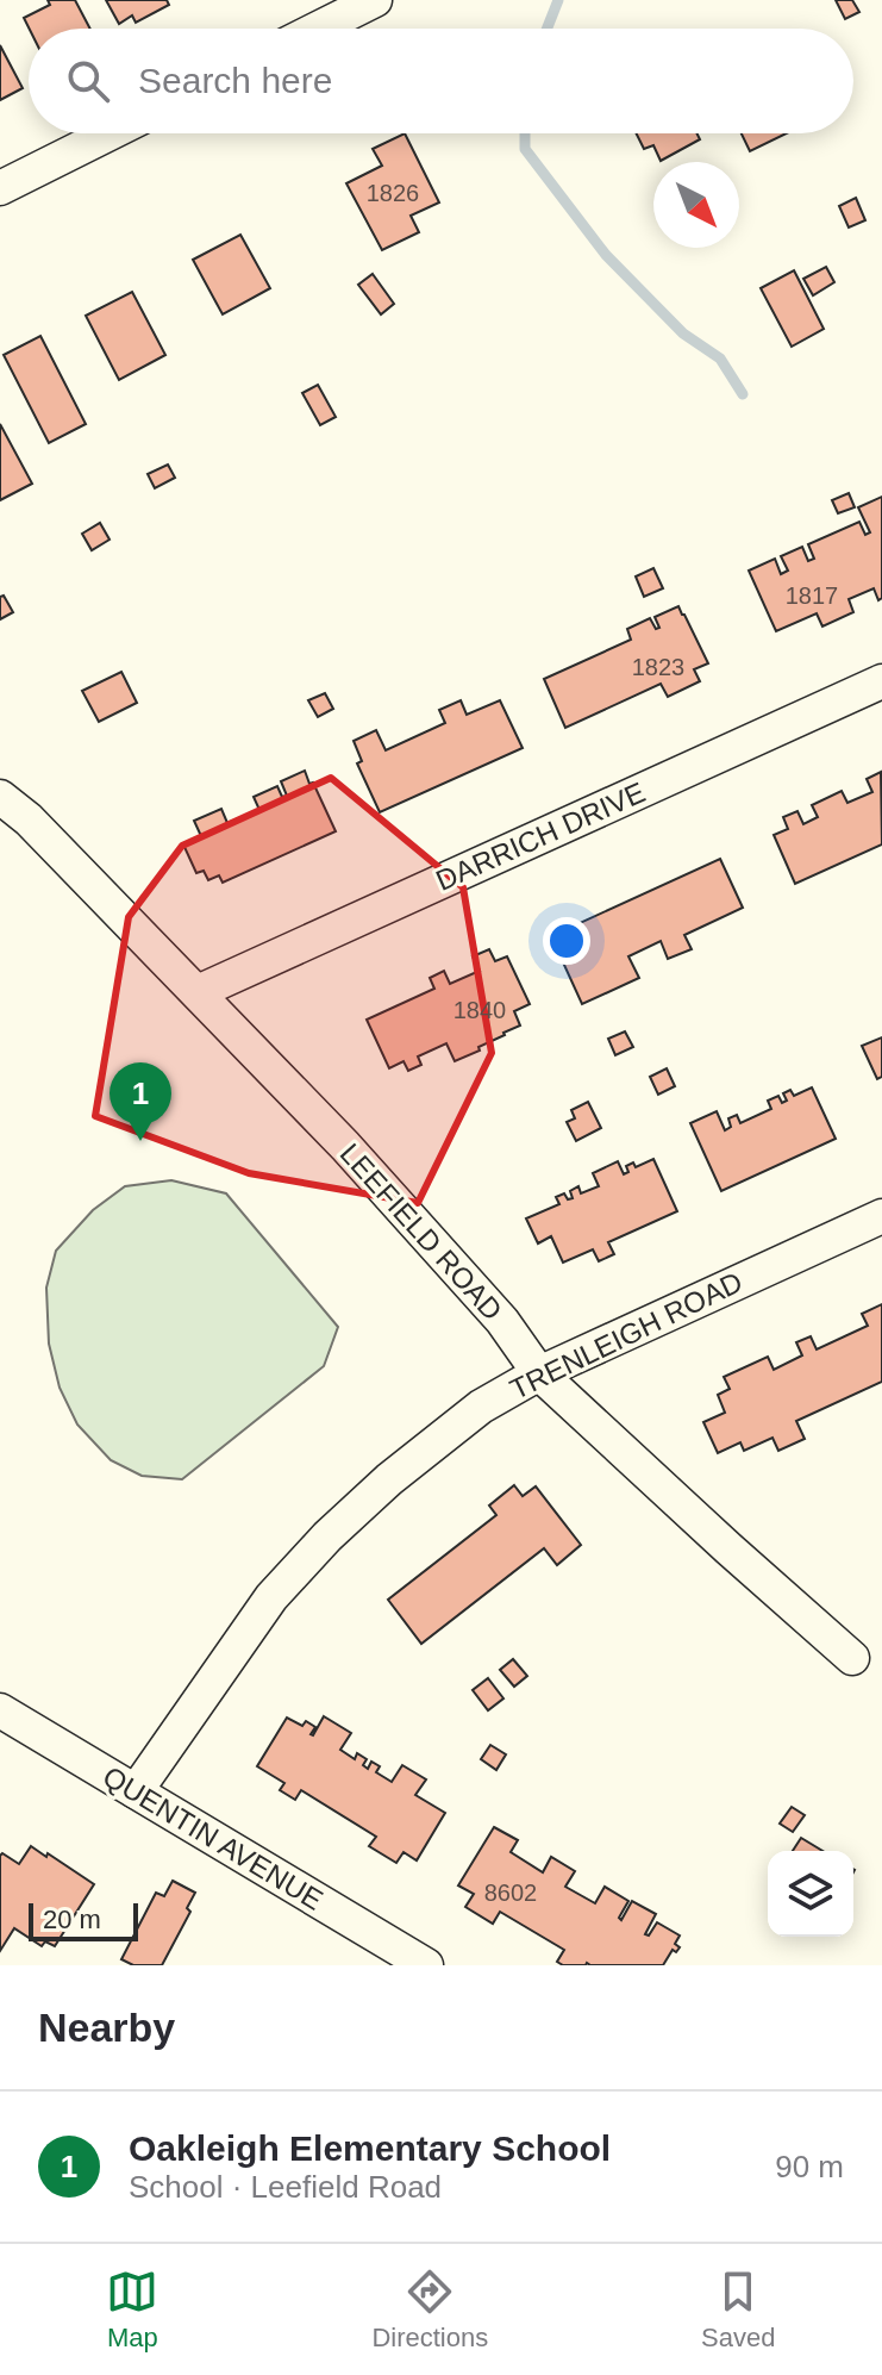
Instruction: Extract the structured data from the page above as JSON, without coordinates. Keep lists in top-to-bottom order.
{
  "streets": {
    "street": [
      "DARRICH DRIVE",
      "LEEFIELD ROAD",
      "TRENLEIGH ROAD",
      "QUENTIN AVENUE"
    ]
  },
  "crossings": [
    ["DARRICH DRIVE", "LEEFIELD ROAD"],
    ["LEEFIELD ROAD", "TRENLEIGH ROAD"],
    ["TRENLEIGH ROAD", "QUENTIN AVENUE"]
  ],
  "house_numbers": [
    "1826",
    "1817",
    "1823",
    "1840",
    "8602"
  ],
  "scale_bar": "20 m",
  "north": "bottom right",
  "page": {
    "search": "Search here",
    "pins": "1",
    "scale": "20 m",
    "heading": "Nearby",
    "list": [
      {
        "mark": "1",
        "name": "Oakleigh Elementary School",
        "note": "School · Leefield Road",
        "value": "90 m"
      }
    ],
    "nav": ["Map", "Directions", "Saved"]
  }
}
